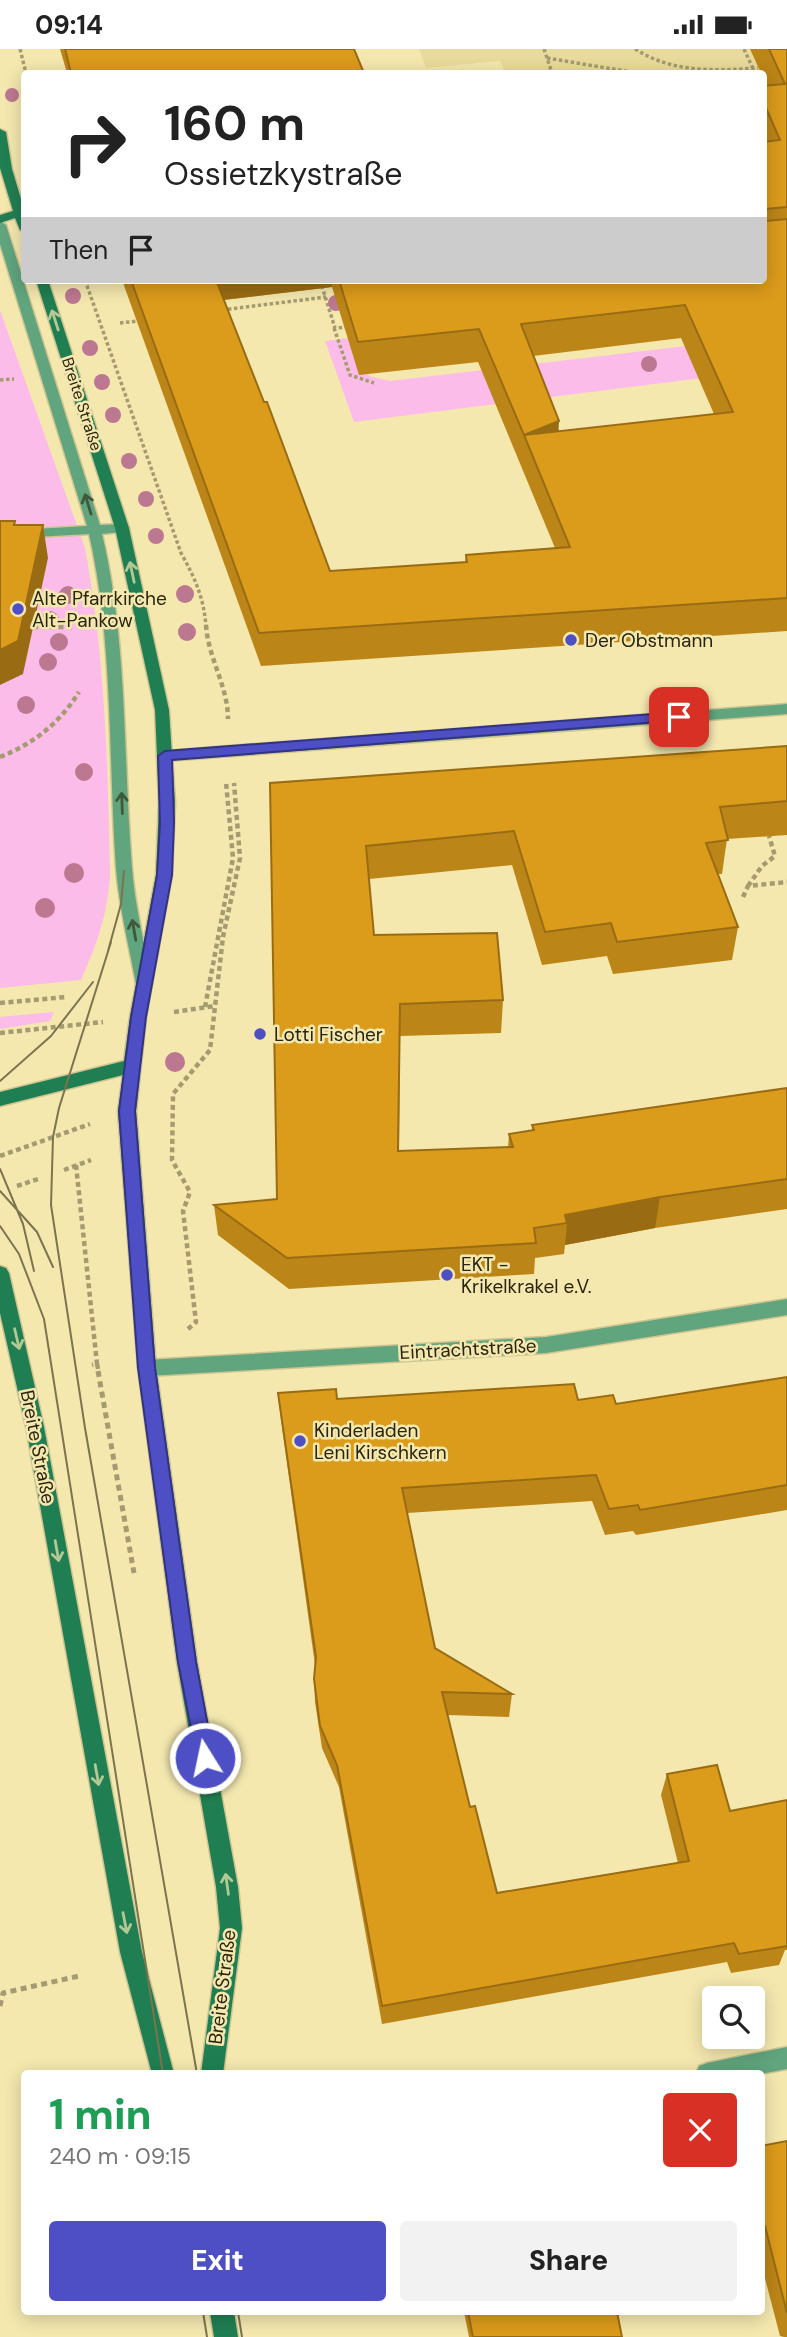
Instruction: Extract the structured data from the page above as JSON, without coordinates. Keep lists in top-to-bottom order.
{
  "streets": {
    "main road": ["Breite Straße"],
    "street": ["Eintrachtstraße"]
  },
  "crossings": [
    ["Breite Straße", "Eintrachtstraße"]
  ],
  "places": [
    "Alte Pfarrkirche Alt-Pankow",
    "Der Obstmann",
    "Lotti Fischer",
    "EKT - Krikelkrakel e.V.",
    "Kinderladen Leni Kirschkern"
  ],
  "page": {
    "status": "09:14",
    "turn": ["160 m", "Ossietzkystraße"],
    "then": "Then",
    "heading": ["1 min", "240 m · 09:15"],
    "buttons": ["Exit", "Share"]
  }
}
